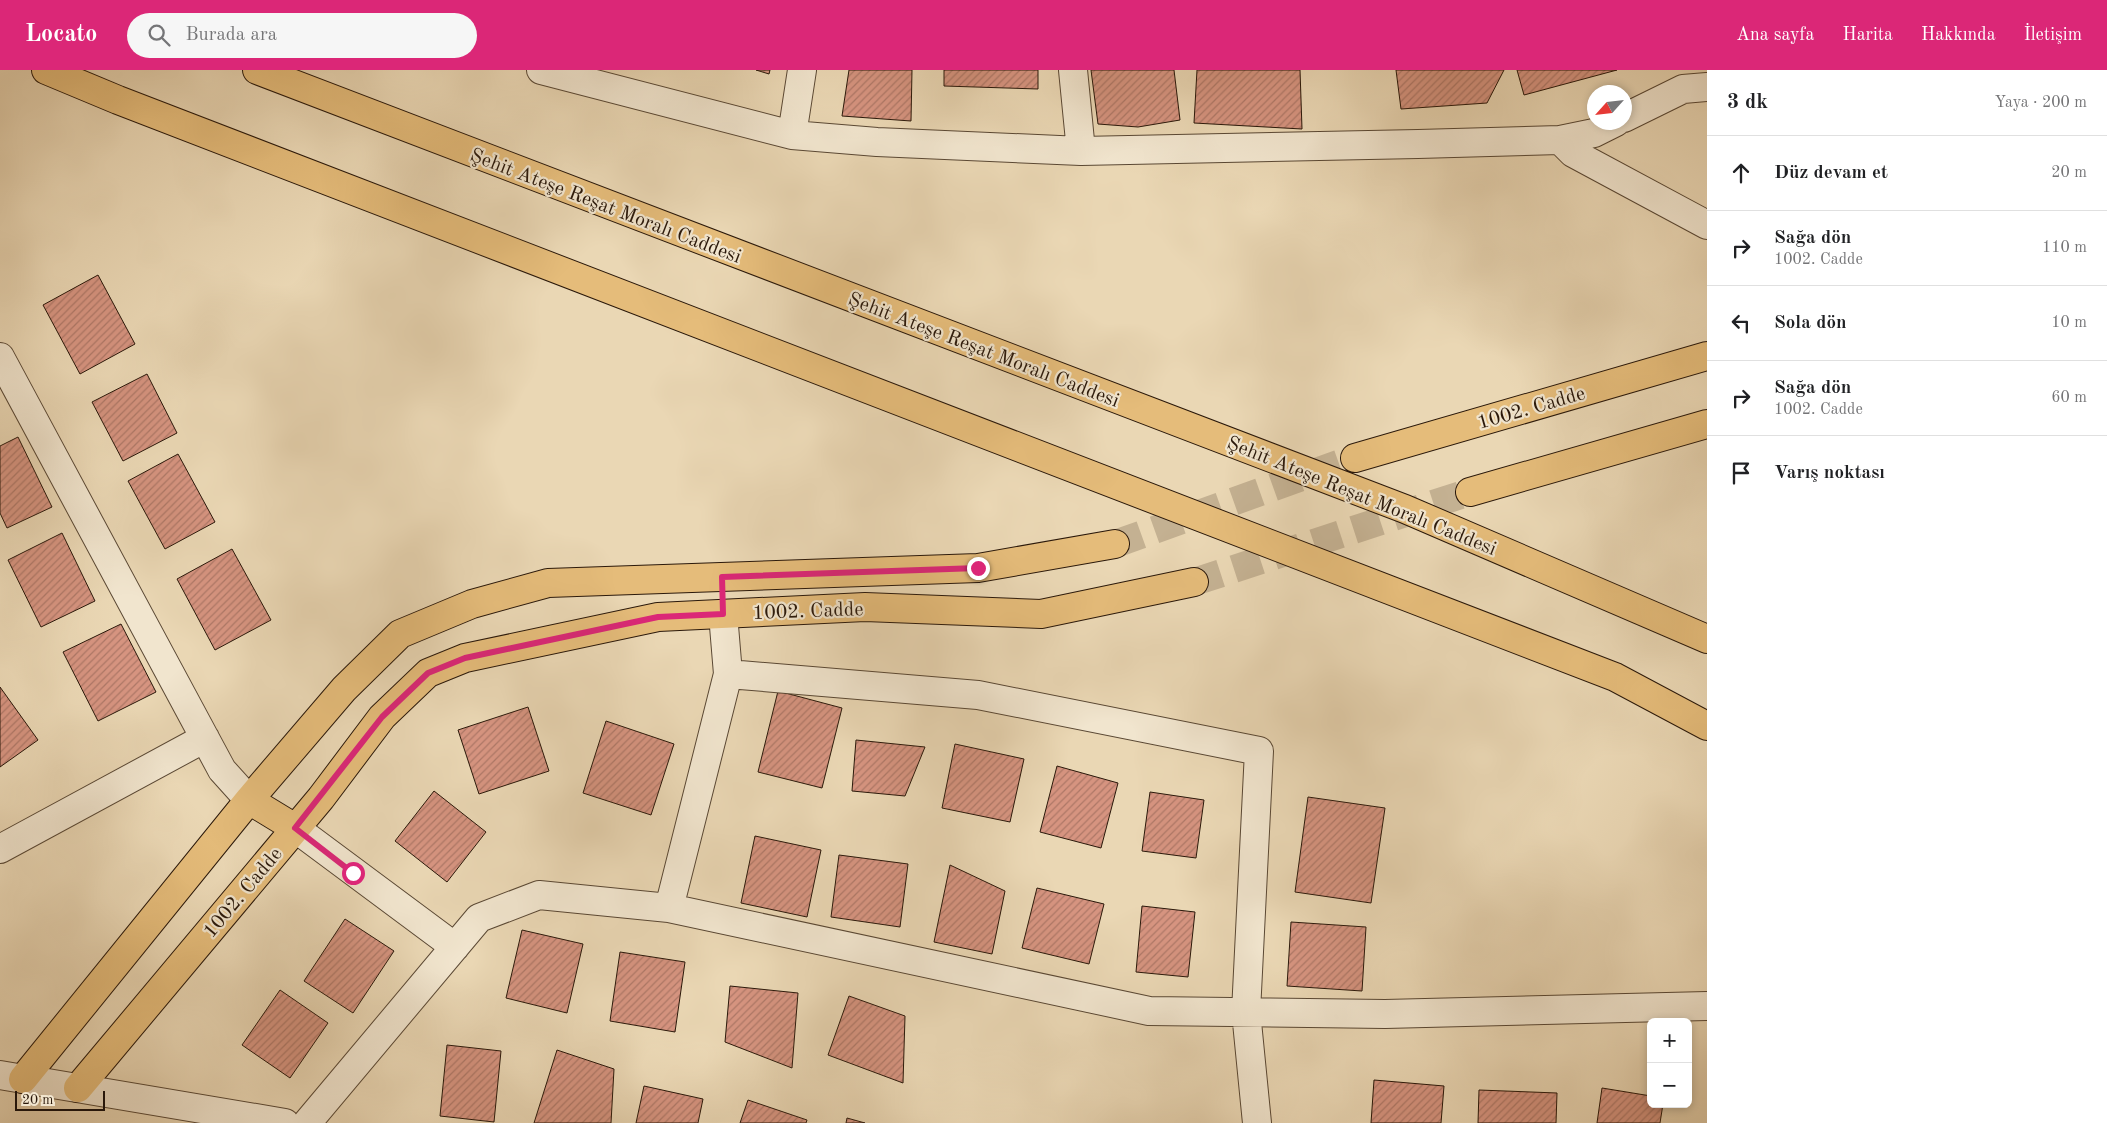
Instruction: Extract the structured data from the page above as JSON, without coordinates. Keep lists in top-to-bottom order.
{
  "streets": {
    "main road": ["Şehit Ateşe Reşat Moralı Caddesi", "1002. Cadde"]
  },
  "scale_bar": "20 m",
  "north": "bottom left",
  "page": {
    "header": "Locato",
    "search": "Burada ara",
    "nav": [
      "Ana sayfa",
      "Harita",
      "Hakkında",
      "İletişim"
    ],
    "heading": ["3 dk", "Yaya · 200 m"],
    "list": [
      ["Düz devam et", "20 m"],
      ["Sağa dön", "1002. Cadde", "110 m"],
      ["Sola dön", "10 m"],
      ["Sağa dön", "1002. Cadde", "60 m"],
      "Varış noktası"
    ],
    "map_buttons": ["+", "−"],
    "scale": "20 m"
  }
}
